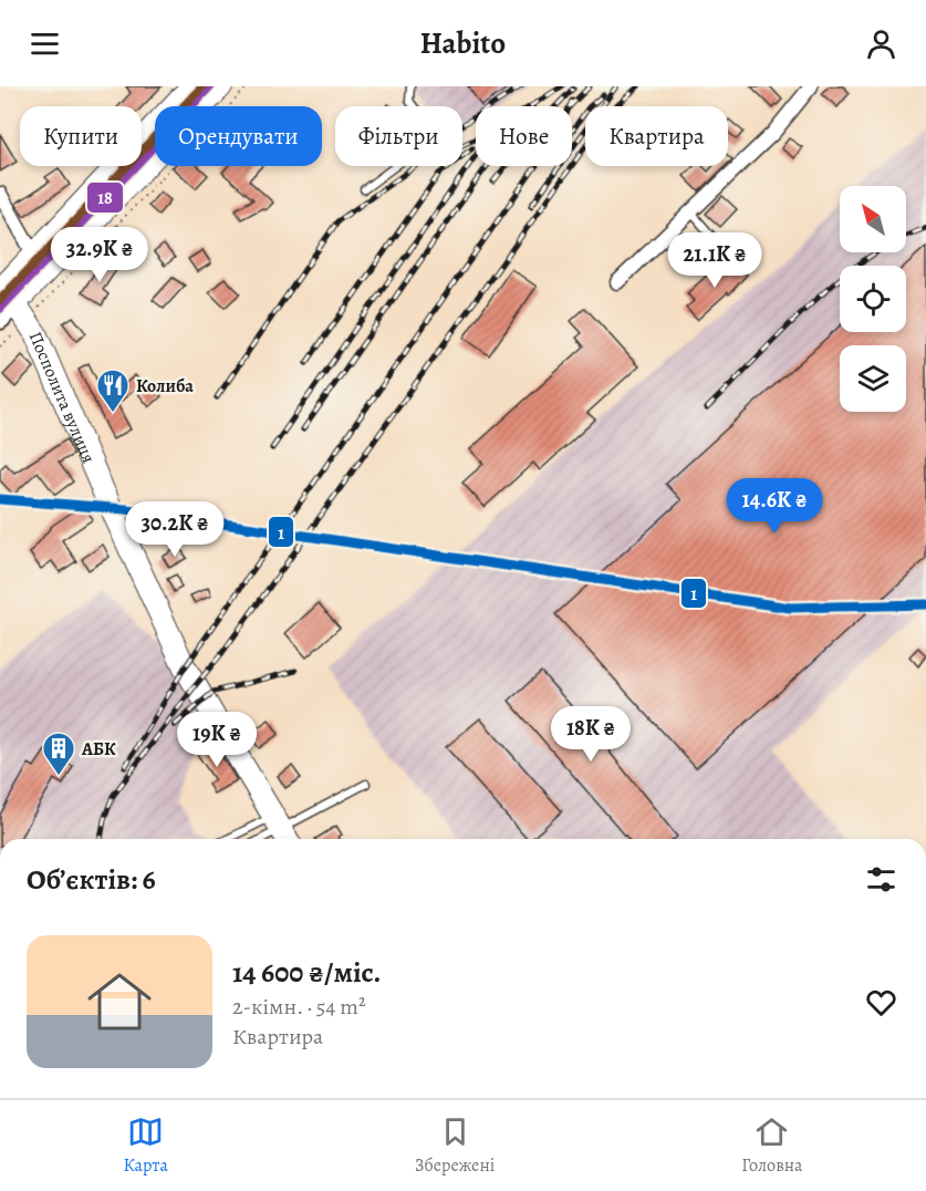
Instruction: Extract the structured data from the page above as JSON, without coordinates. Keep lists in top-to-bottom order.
{
  "streets": {
    "highway": ["Посполита вулиця"]
  },
  "places": {
    "restaurant": ["Колиба"],
    "building": ["АБК"]
  },
  "lines": ["transit line 18", "transit line 1"],
  "north": "top left",
  "page": {
    "header": "Habito",
    "chip": [
      "Купити",
      "Орендувати",
      "Фільтри",
      "Нове",
      "Квартира"
    ],
    "price": [
      "32.9K ₴",
      "21.1K ₴",
      "14.6K ₴",
      "30.2K ₴",
      "18K ₴",
      "19K ₴"
    ],
    "heading": "Об’єктів: 6",
    "list": [
      {
        "name": "14 600 ₴/міс.",
        "note": "2-кімн. · 54 m² · Квартира"
      }
    ],
    "tabs": ["Карта", "Збережені", "Головна"]
  }
}
